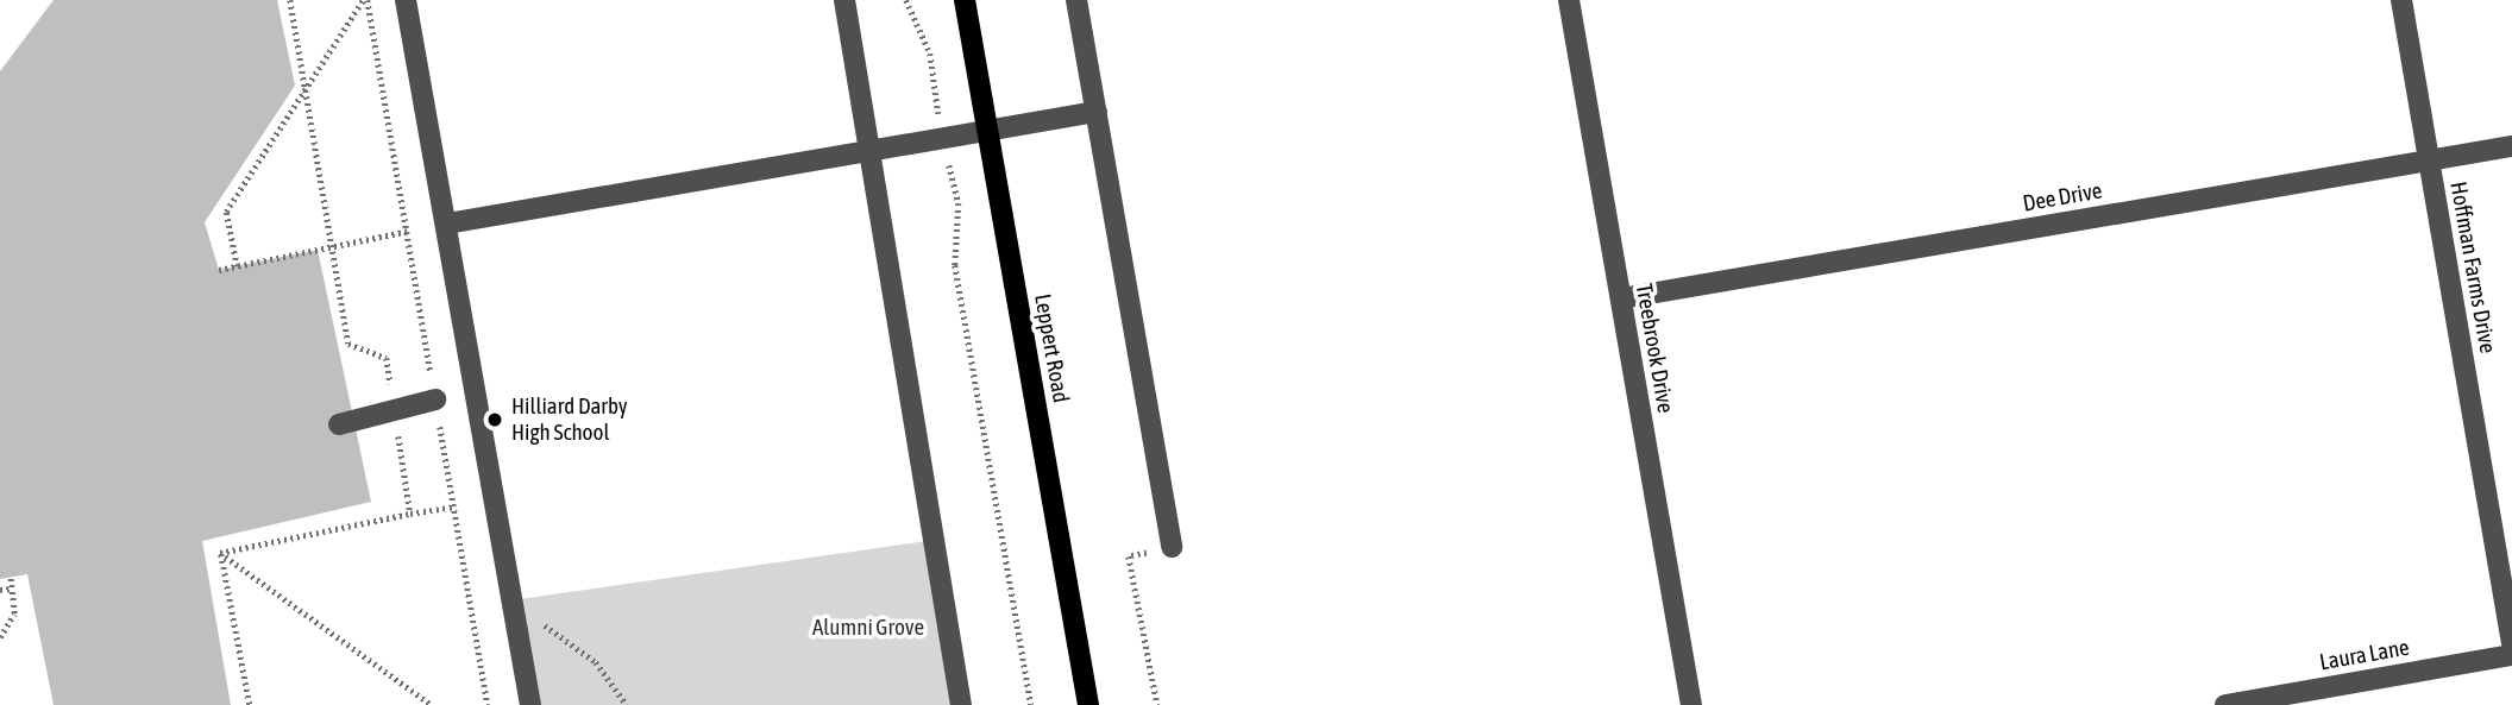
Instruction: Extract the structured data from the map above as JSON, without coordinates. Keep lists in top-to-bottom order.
{
  "streets": {
    "main road": ["Leppert Road"],
    "street": [
      "Dee Drive",
      "Hoffman Farms Drive",
      "Treebrook Drive",
      "Laura Lane"
    ]
  },
  "crossings": [
    ["Dee Drive", "Hoffman Farms Drive"],
    ["Dee Drive", "Treebrook Drive"]
  ],
  "parks": ["Alumni Grove"],
  "places": ["Hilliard Darby High School"]
}
